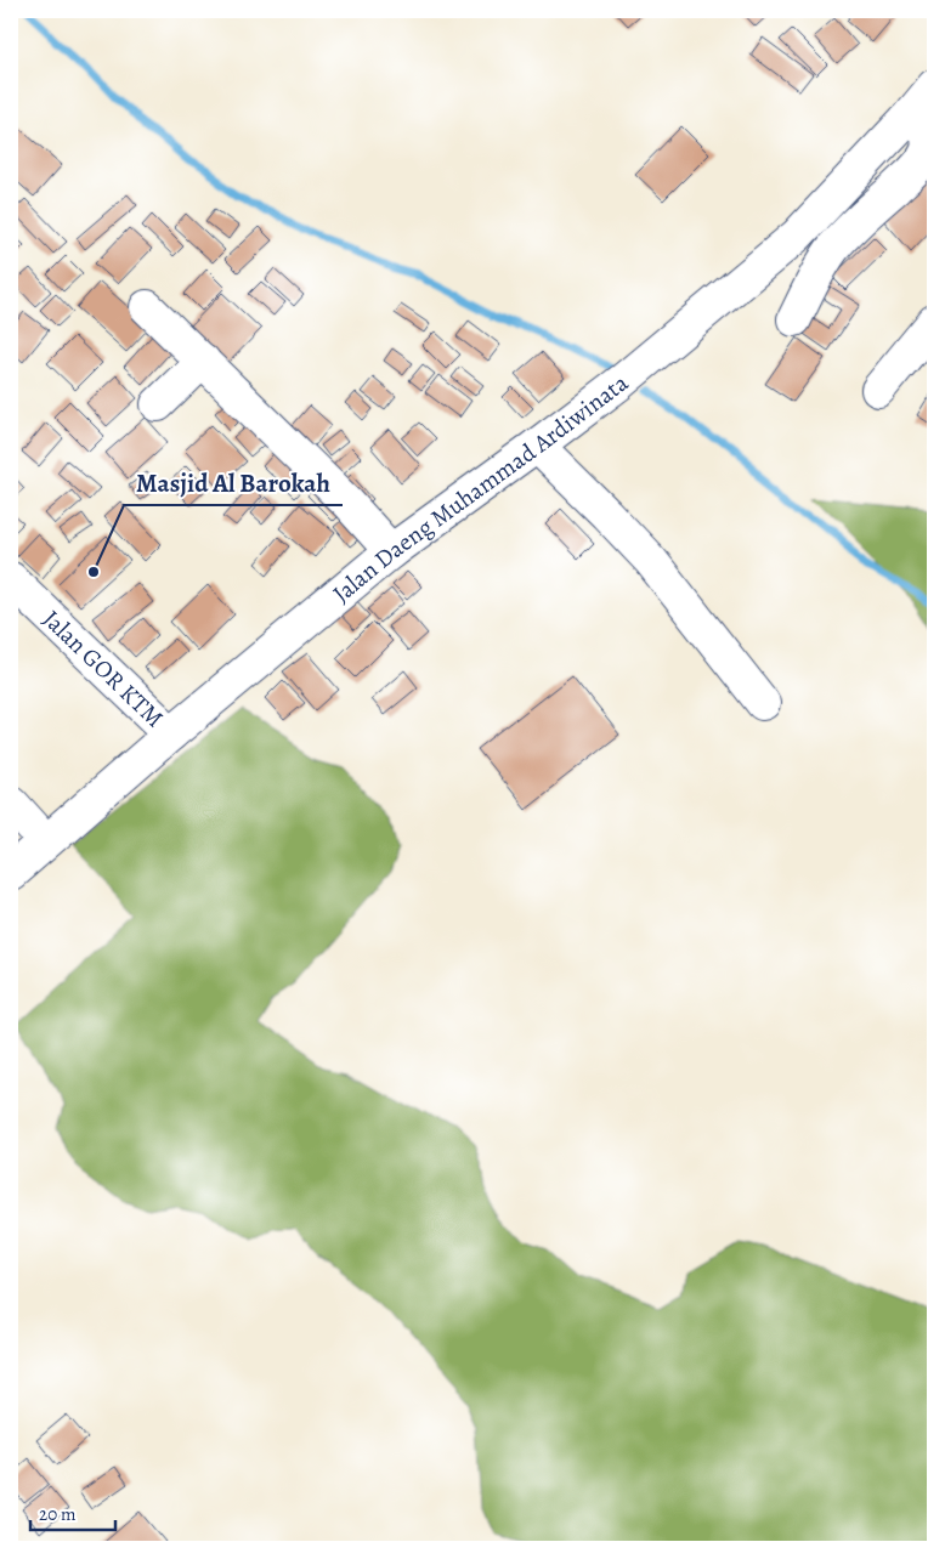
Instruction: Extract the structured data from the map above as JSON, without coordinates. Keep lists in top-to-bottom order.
{
  "streets": {
    "main road": ["Jalan Daeng Muhammad Ardiwinata", "Jalan GOR KTM"]
  },
  "crossings": [
    ["Jalan Daeng Muhammad Ardiwinata", "Jalan GOR KTM"]
  ],
  "places": ["Masjid Al Barokah"],
  "scale_bar": "20 m"
}
